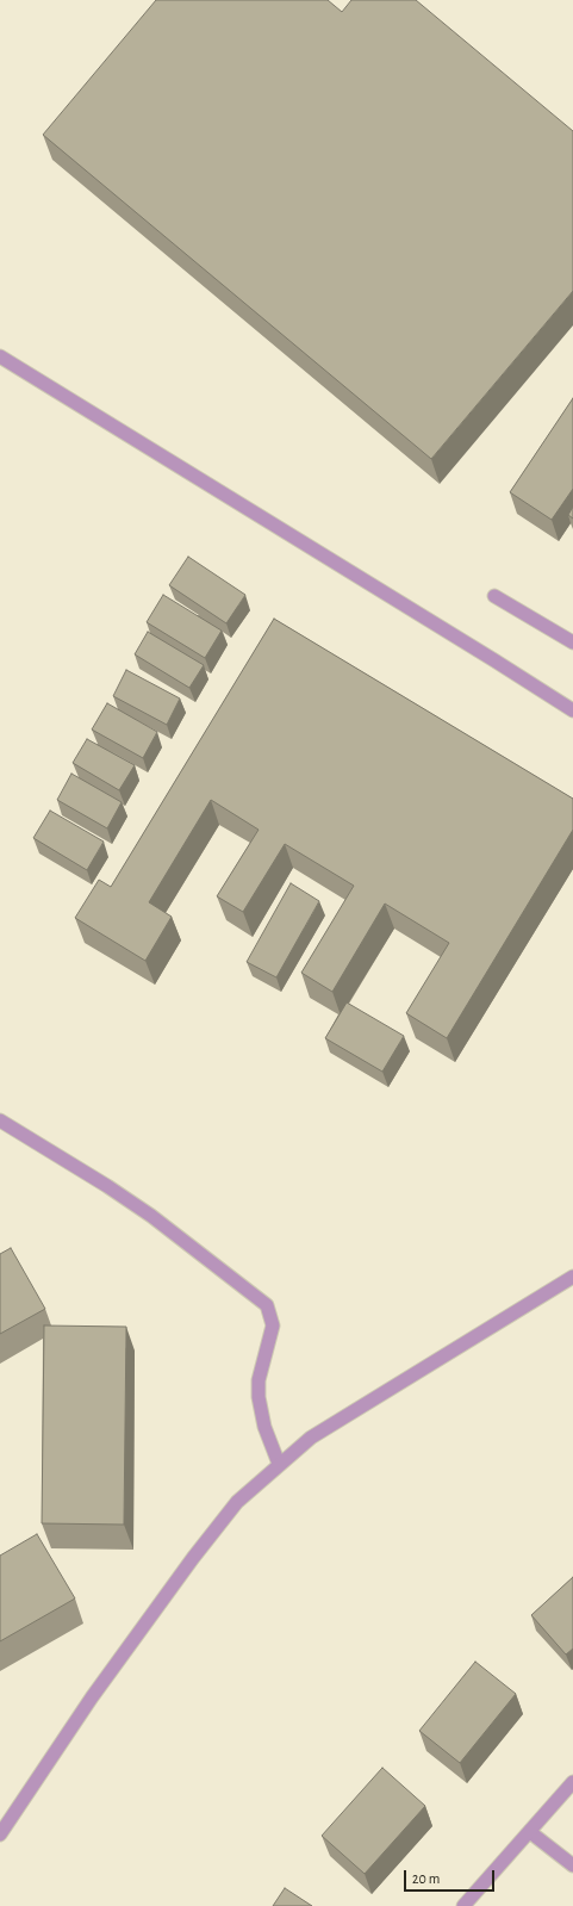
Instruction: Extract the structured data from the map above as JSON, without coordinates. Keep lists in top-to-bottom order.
{
  "scale_bar": "20 m"
}
